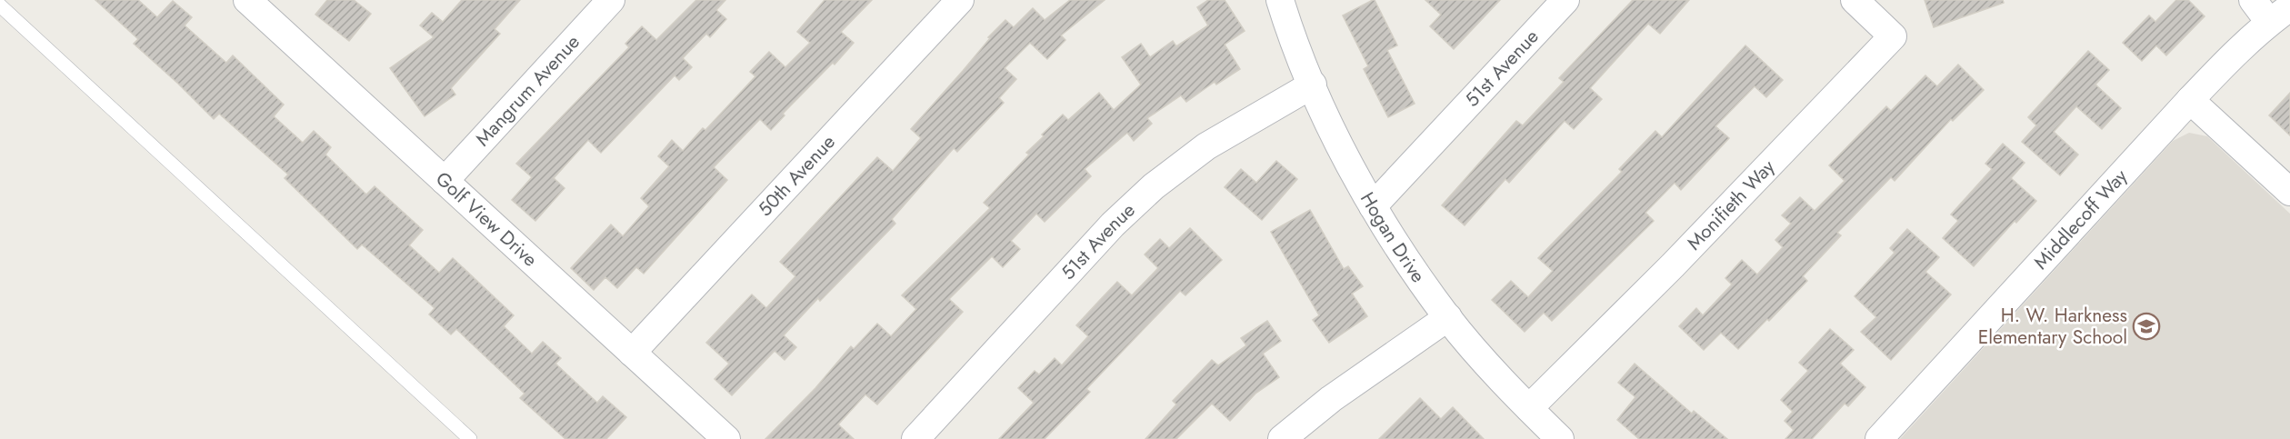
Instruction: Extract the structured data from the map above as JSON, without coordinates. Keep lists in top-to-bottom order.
{
  "streets": {
    "street": [
      "51st Avenue",
      "Mangrum Avenue",
      "50th Avenue",
      "Monifieth Way",
      "Middlecoff Way",
      "Golf View Drive",
      "Hogan Drive"
    ]
  },
  "crossings": [
    ["51st Avenue", "Hogan Drive"],
    ["Mangrum Avenue", "Golf View Drive"],
    ["50th Avenue", "Golf View Drive"],
    ["Monifieth Way", "Hogan Drive"]
  ],
  "places": {
    "school or university": ["H. W. Harkness Elementary School"]
  }
}
